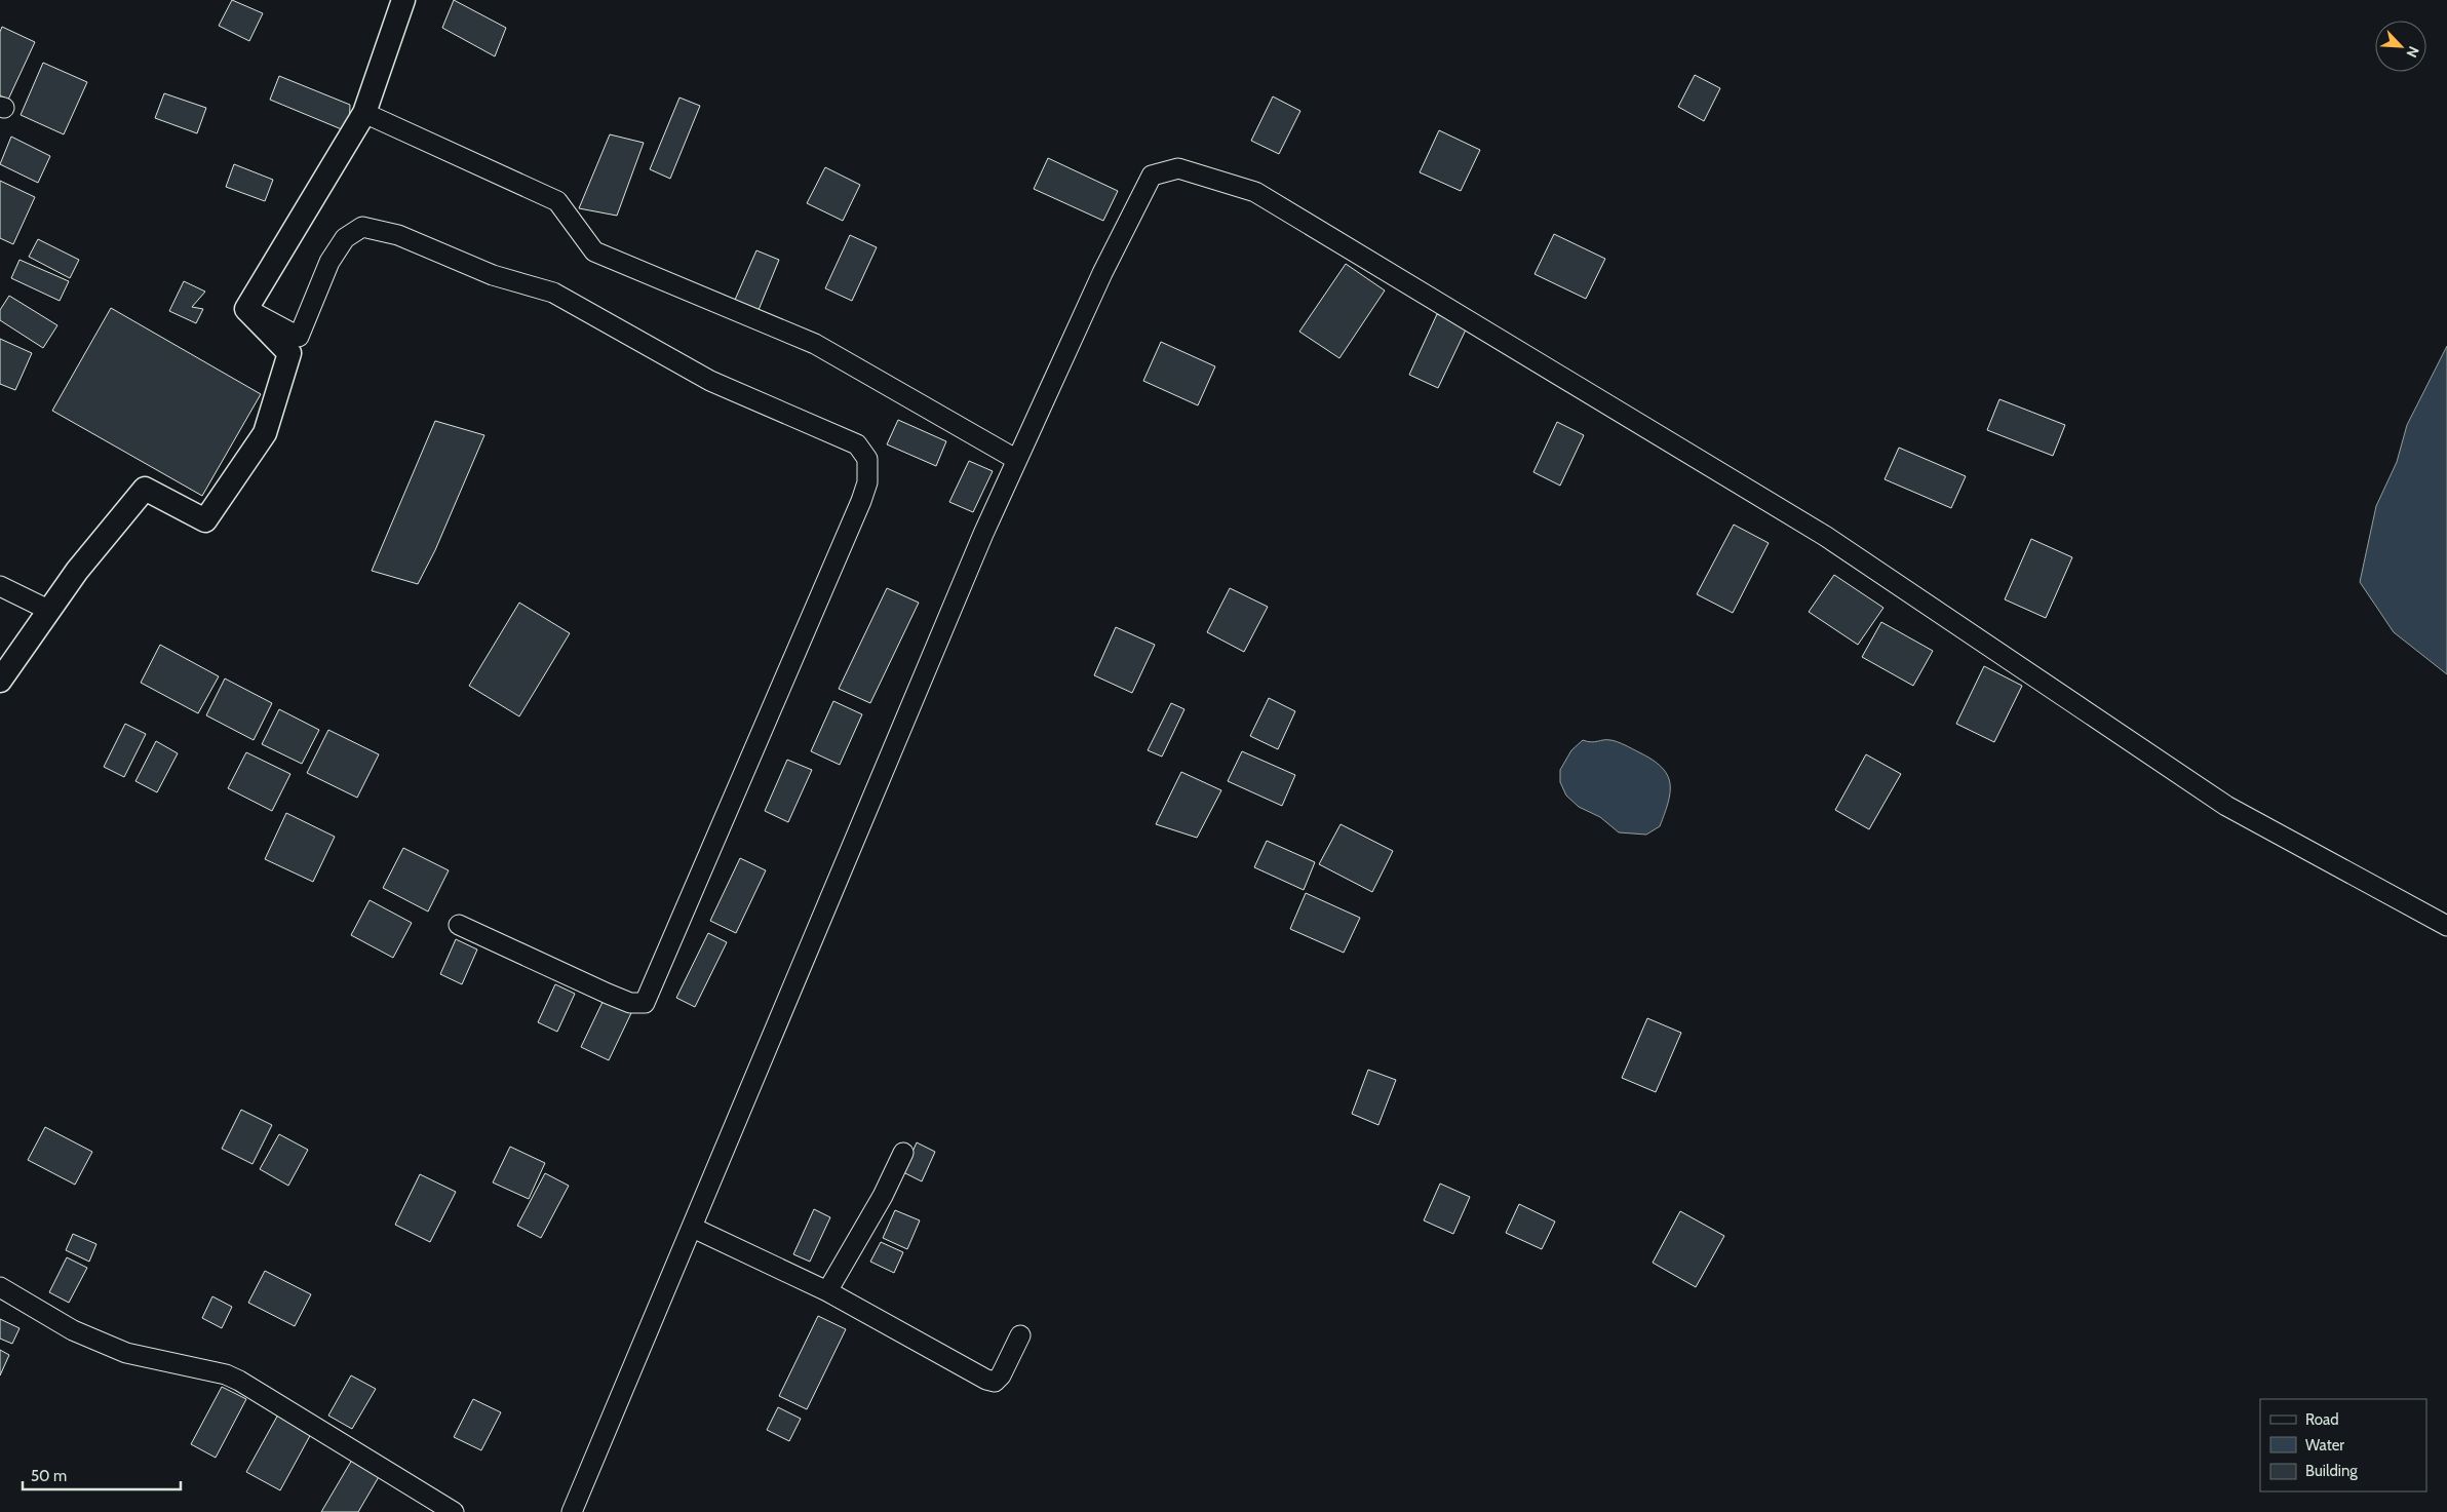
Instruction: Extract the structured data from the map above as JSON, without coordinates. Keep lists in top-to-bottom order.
{
  "legend": ["Road", "Water", "Building"],
  "scale_bar": "50 m",
  "north": "bottom right"
}
